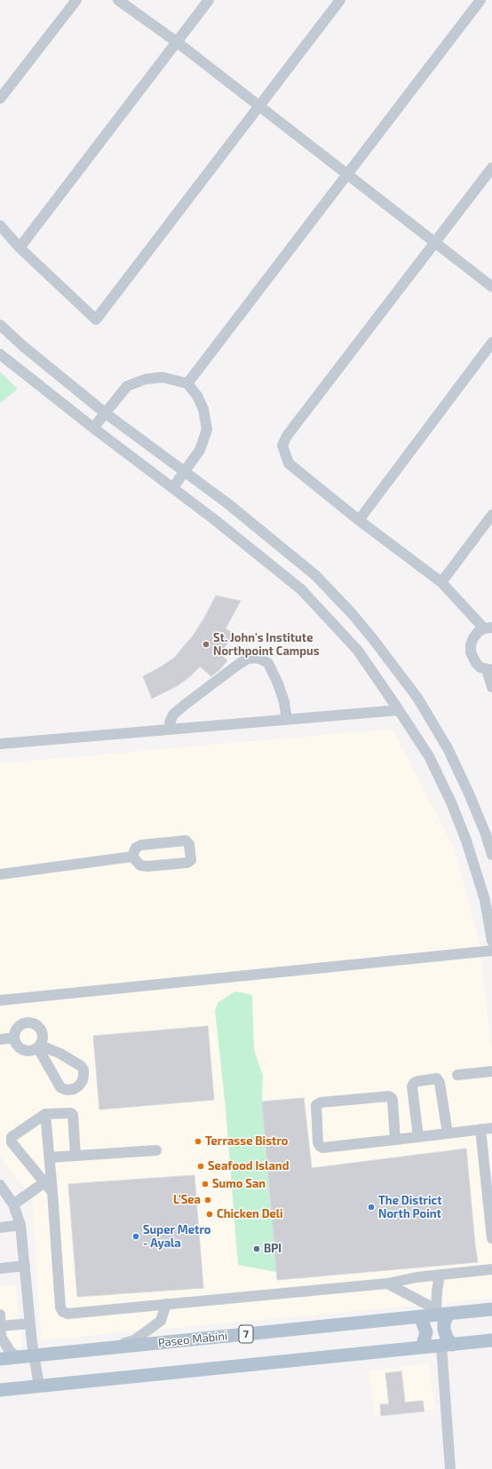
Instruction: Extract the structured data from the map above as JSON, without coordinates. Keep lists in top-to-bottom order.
{
  "streets": {
    "main road": ["7", "Paseo Mabini"]
  },
  "places": [
    "St. John's Institute Northpoint Campus",
    "Terrasse Bistro",
    "Seafood Island",
    "Sumo San",
    "L'Sea",
    "The District North Point",
    "Chicken Deli",
    "Super Metro - Ayala",
    "BPI"
  ]
}
